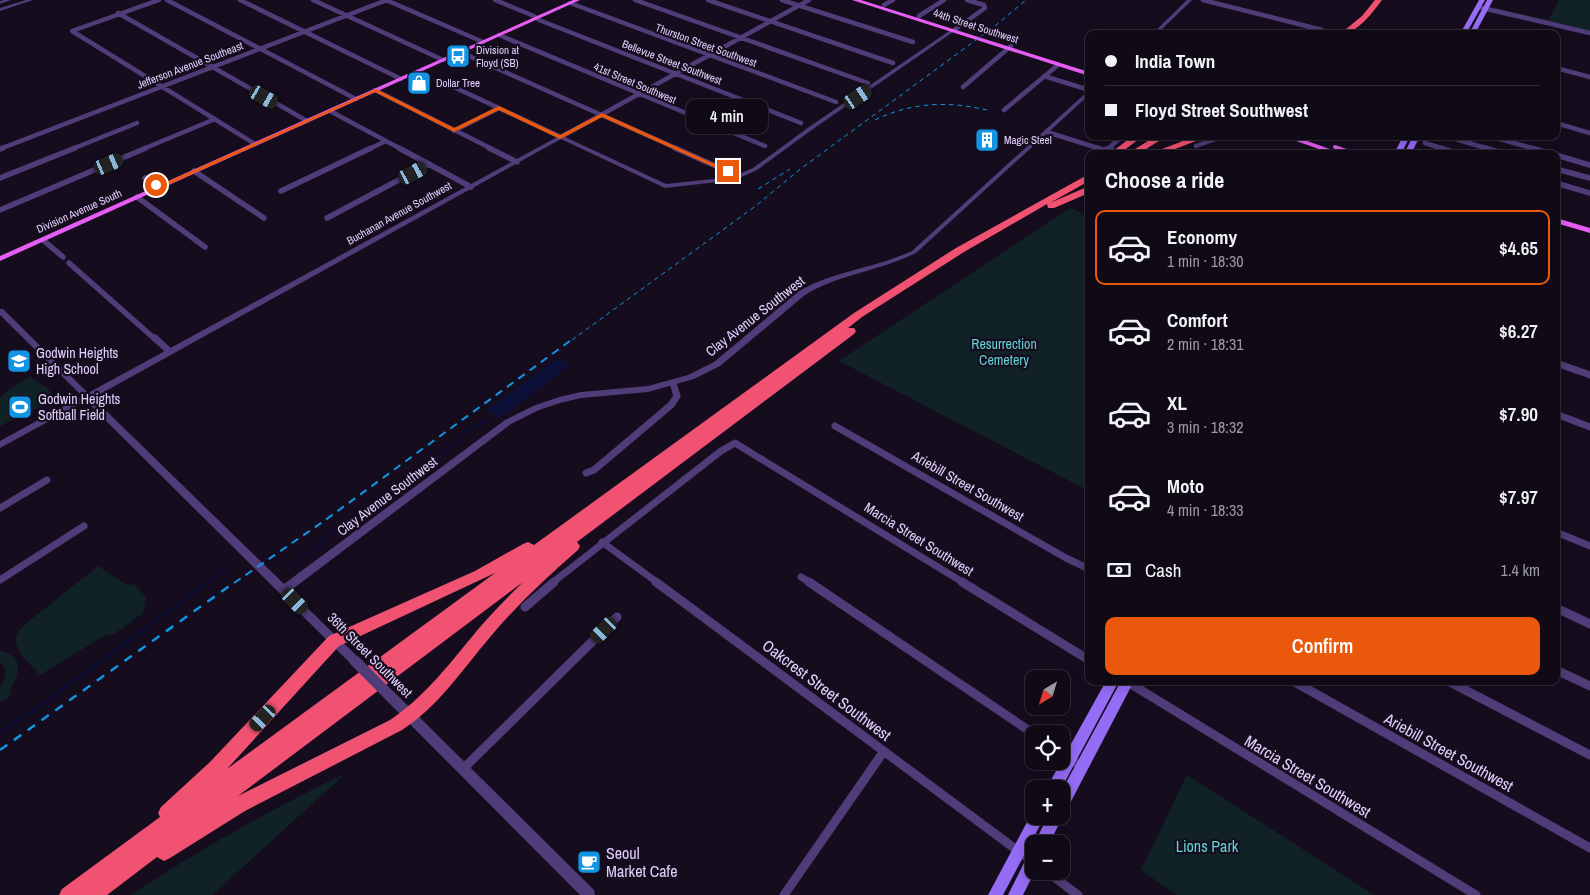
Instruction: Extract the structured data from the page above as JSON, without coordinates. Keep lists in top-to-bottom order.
{
  "streets": {
    "main road": ["44th Street Southwest", "Division Avenue South"],
    "street": [
      "Thurston Street Southwest",
      "Bellevue Street Southwest",
      "Jefferson Avenue Southeast",
      "41st Street Southwest",
      "Buchanan Avenue Southwest",
      "Clay Avenue Southwest",
      "Ariebill Street Southwest",
      "Marcia Street Southwest",
      "36th Street Southwest",
      "Oakcrest Street Southwest"
    ]
  },
  "crossings": [
    ["Thurston Street Southwest", "Division Avenue South"],
    ["Thurston Street Southwest", "Buchanan Avenue Southwest"],
    ["Bellevue Street Southwest", "Division Avenue South"],
    ["Bellevue Street Southwest", "Buchanan Avenue Southwest"],
    ["41st Street Southwest", "Division Avenue South"],
    ["41st Street Southwest", "Buchanan Avenue Southwest"],
    ["Buchanan Avenue Southwest", "36th Street Southwest"],
    ["Clay Avenue Southwest", "36th Street Southwest"],
    ["Marcia Street Southwest", "Oakcrest Street Southwest"]
  ],
  "parks": ["Resurrection Cemetery", "Lions Park"],
  "places": {
    "bus stop": ["Division at Floyd (SB)"],
    "shop": ["Dollar Tree"],
    "building": ["Magic Steel"],
    "school or university": ["Godwin Heights High School"],
    "sports": ["Godwin Heights Softball Field"],
    "cafe": ["Seoul Market Cafe"]
  },
  "north": "bottom left",
  "page": {
    "banner": ["India Town", "Floyd Street Southwest"],
    "bubble": "4 min",
    "heading": "Choose a ride",
    "list": [
      {
        "name": "Economy",
        "note": "1 min · 18:30",
        "value": "$4.65"
      },
      {
        "name": "Comfort",
        "note": "2 min · 18:31",
        "value": "$6.27"
      },
      {
        "name": "XL",
        "note": "3 min · 18:32",
        "value": "$7.90"
      },
      {
        "name": "Moto",
        "note": "4 min · 18:33",
        "value": "$7.97"
      }
    ],
    "pay": ["Cash", "1.4 km"],
    "buttons": "Confirm",
    "map_buttons": ["+", "−"]
  }
}
